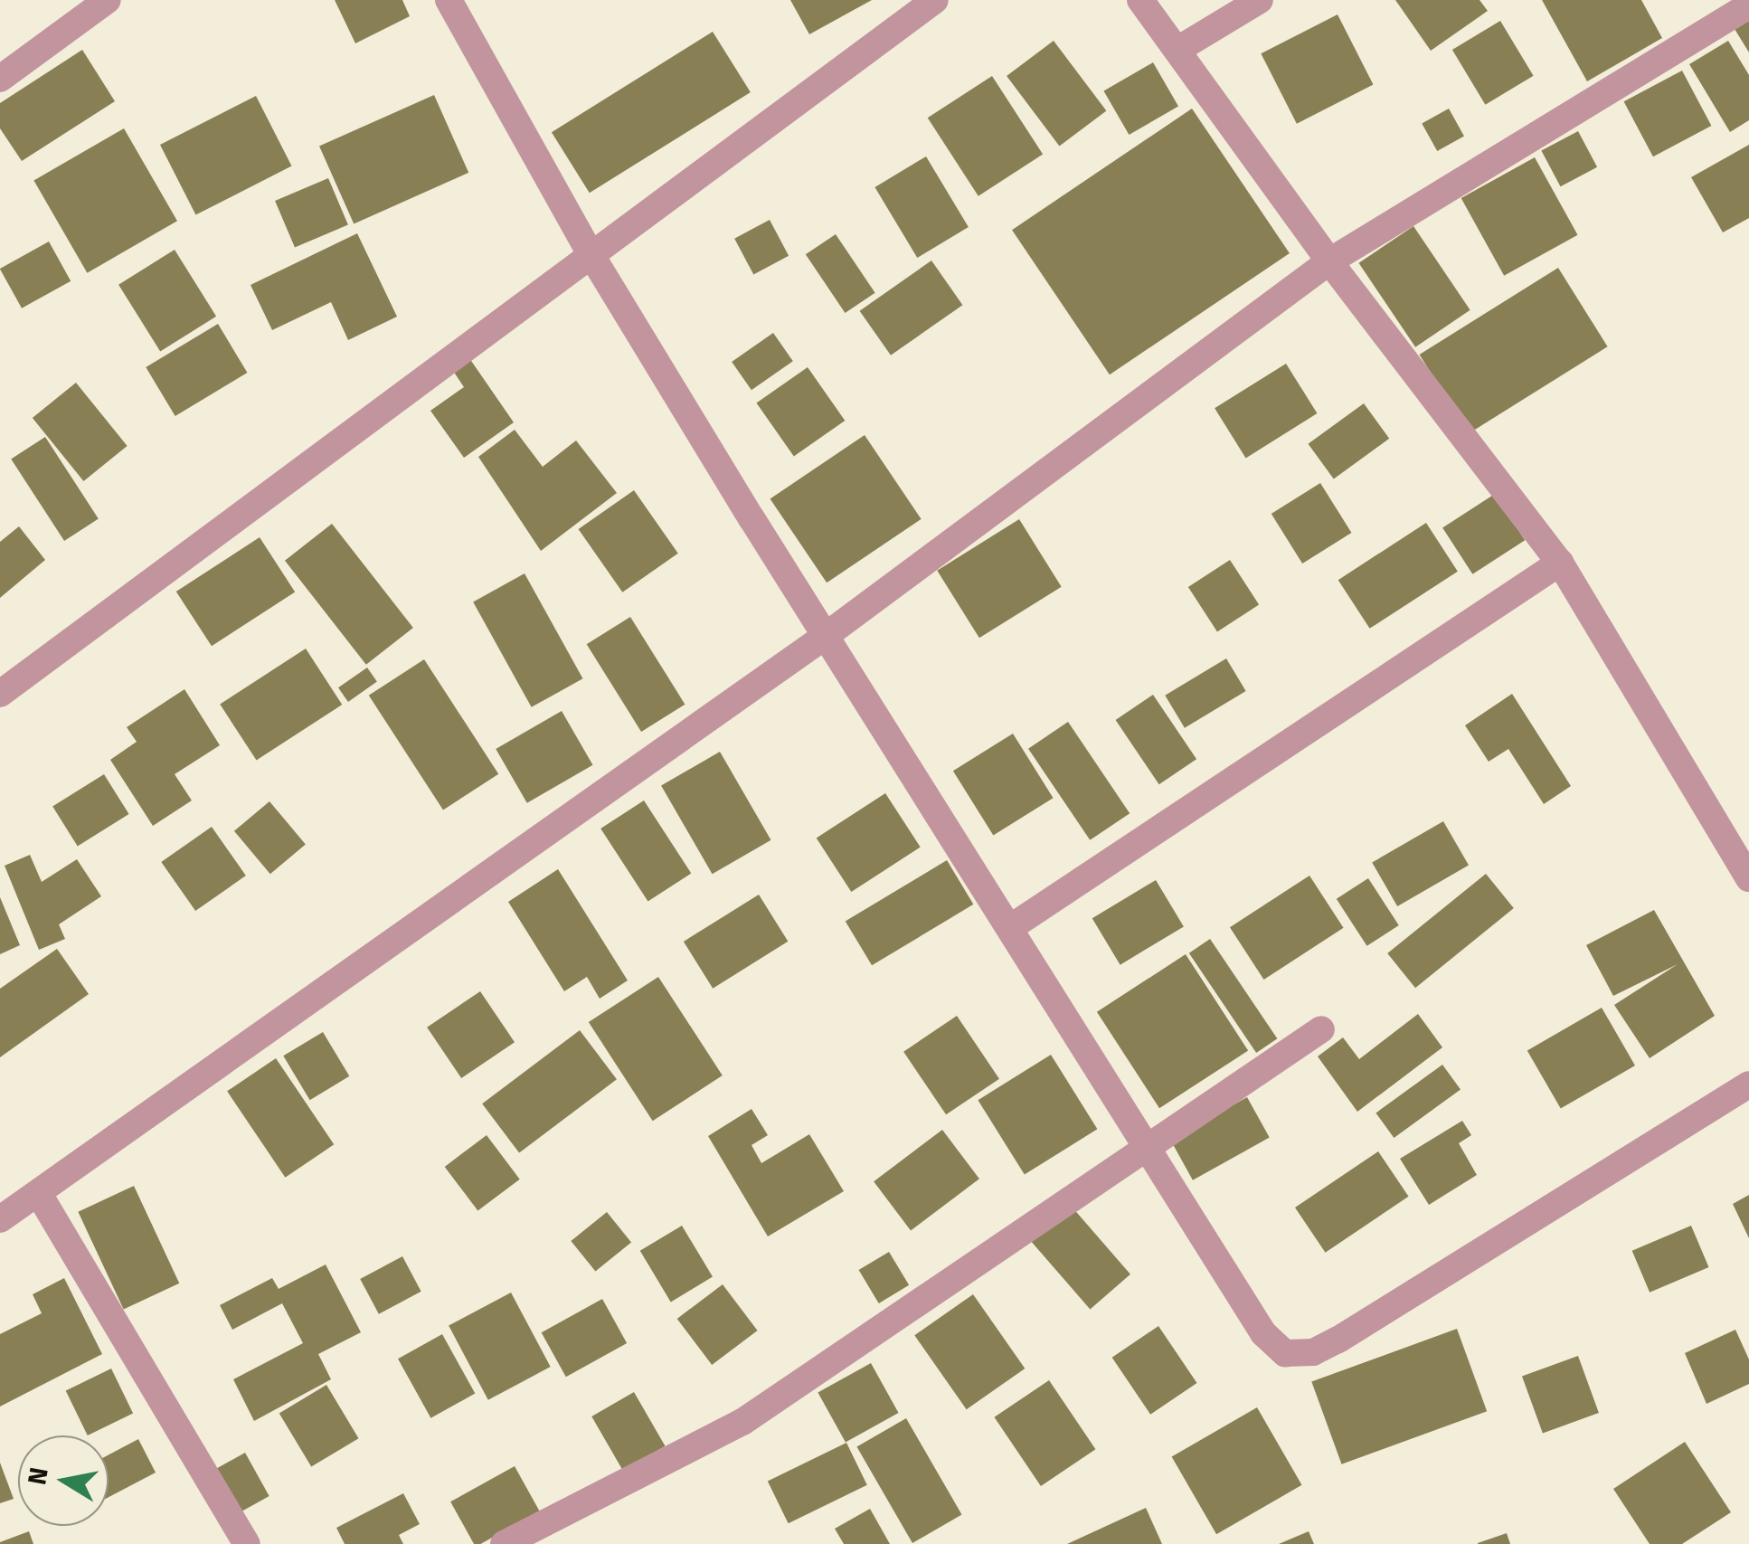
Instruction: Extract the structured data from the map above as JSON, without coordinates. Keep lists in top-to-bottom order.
{
  "north": "left"
}
